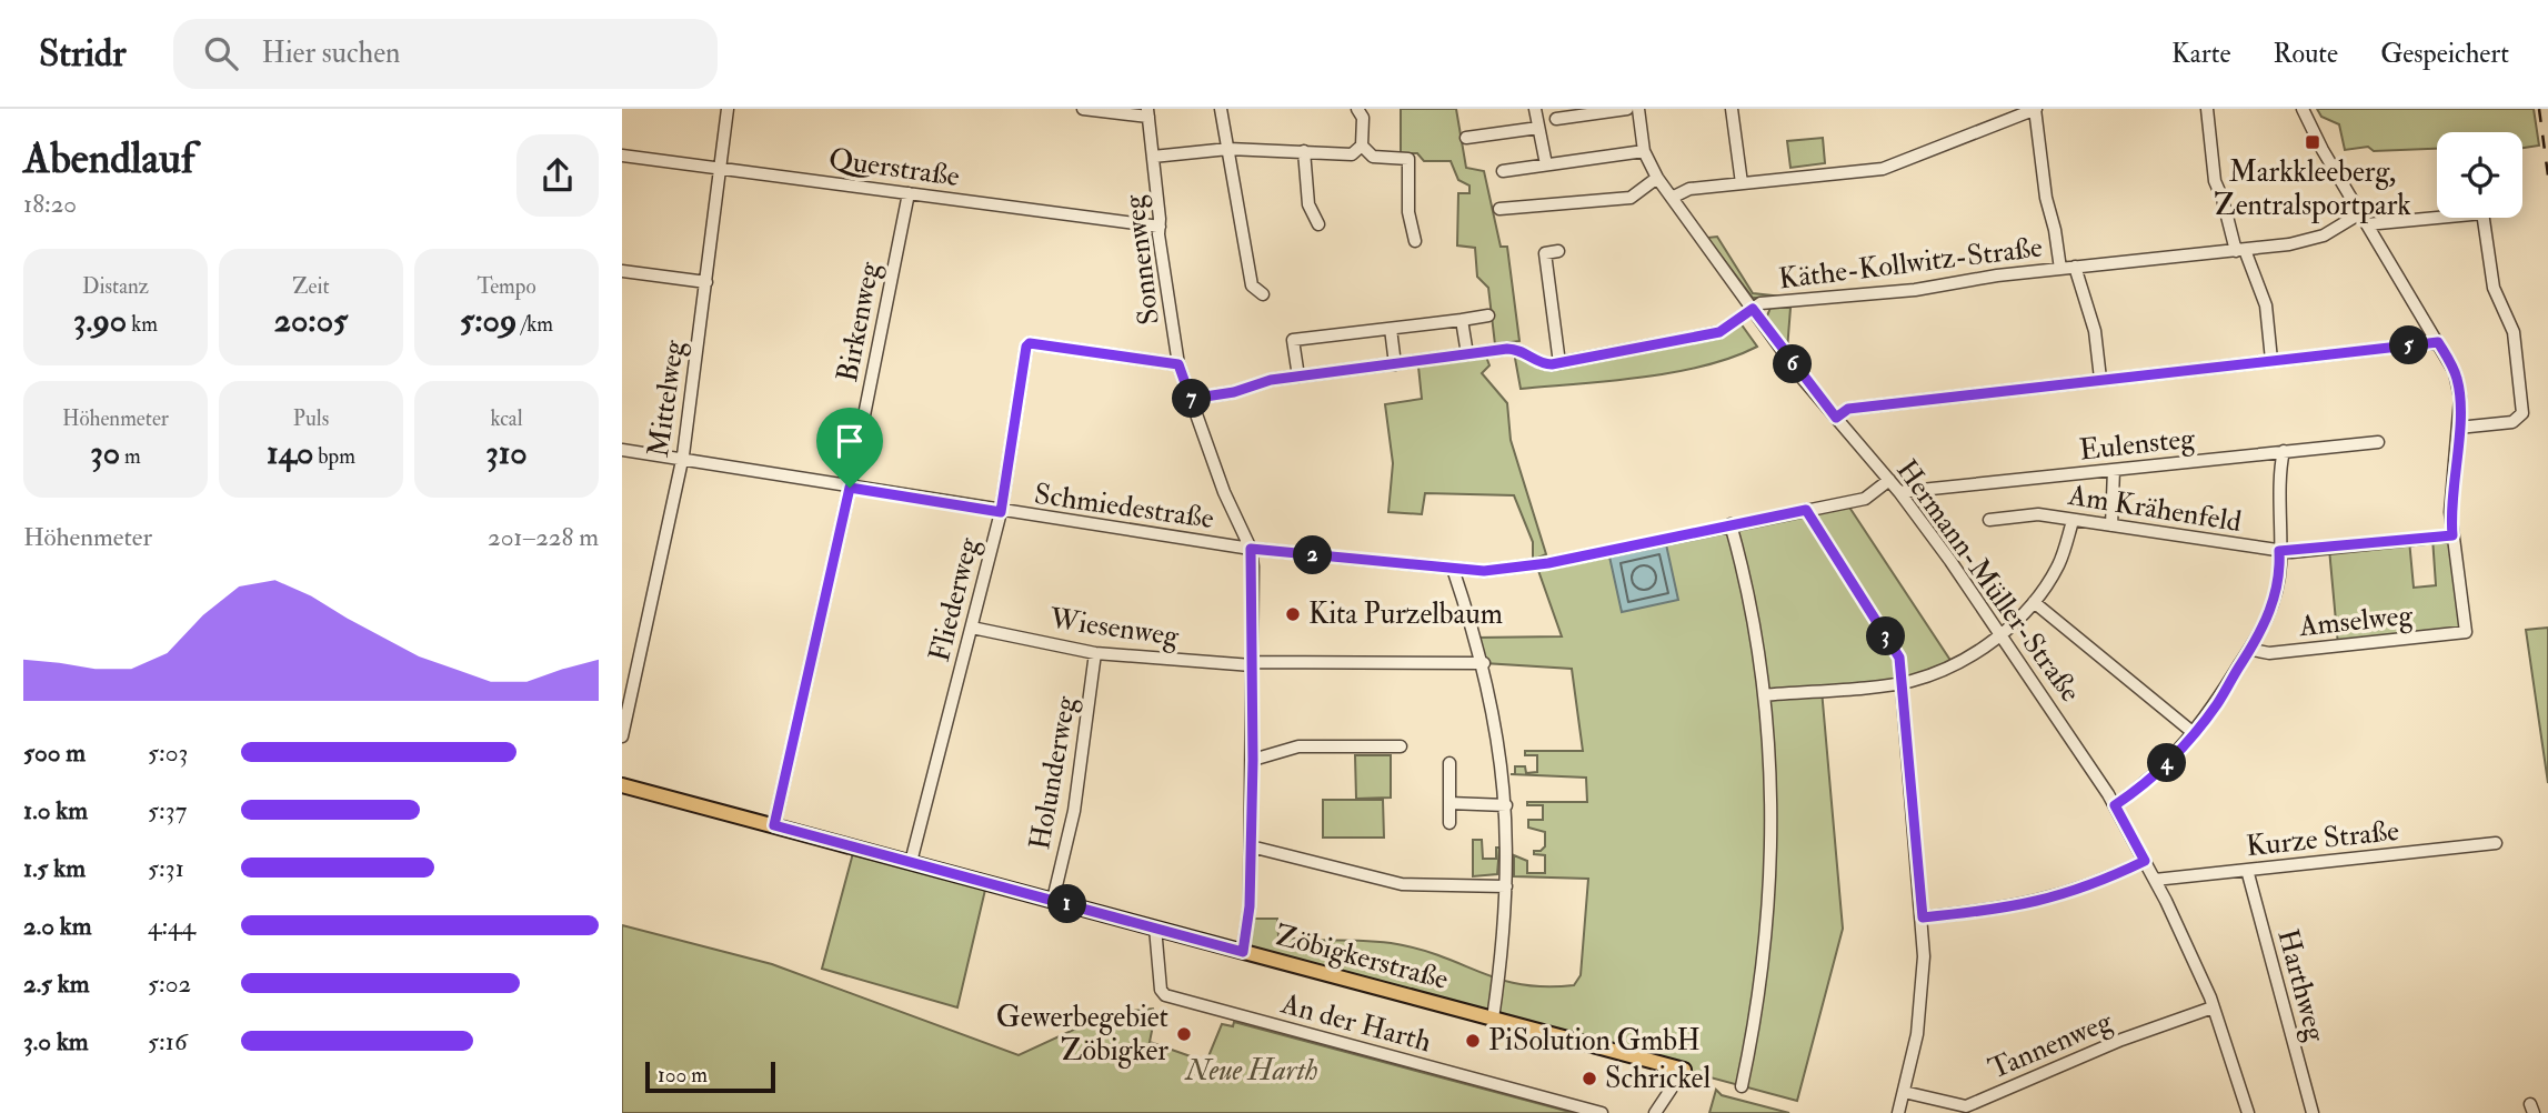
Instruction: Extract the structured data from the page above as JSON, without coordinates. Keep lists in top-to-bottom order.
{
  "streets": {
    "main road": ["Zöbigkerstraße"],
    "street": [
      "Querstraße",
      "Sonnenweg",
      "Käthe-Kollwitz-Straße",
      "Birkenweg",
      "Mittelweg",
      "Eulensteg",
      "Schmiedestraße",
      "Am Krähenfeld",
      "Hermann-Müller-Straße",
      "Fliederweg",
      "Amselweg",
      "Wiesenweg",
      "Holunderweg",
      "Kurze Straße",
      "Harthweg",
      "An der Harth",
      "Tannenweg"
    ]
  },
  "crossings": [
    ["Querstraße", "Sonnenweg"],
    ["Querstraße", "Birkenweg"],
    ["Querstraße", "Mittelweg"],
    ["Sonnenweg", "Schmiedestraße"],
    ["Sonnenweg", "Fliederweg"],
    ["Sonnenweg", "Wiesenweg"],
    ["Sonnenweg", "Zöbigkerstraße"],
    ["Käthe-Kollwitz-Straße", "Hermann-Müller-Straße"],
    ["Birkenweg", "Schmiedestraße"],
    ["Birkenweg", "Zöbigkerstraße"],
    ["Mittelweg", "Schmiedestraße"],
    ["Eulensteg", "Hermann-Müller-Straße"],
    ["Schmiedestraße", "Hermann-Müller-Straße"],
    ["Schmiedestraße", "Fliederweg"],
    ["Am Krähenfeld", "Amselweg"],
    ["Hermann-Müller-Straße", "Kurze Straße"],
    ["Hermann-Müller-Straße", "Tannenweg"],
    ["Fliederweg", "Wiesenweg"],
    ["Fliederweg", "Zöbigkerstraße"],
    ["Wiesenweg", "Holunderweg"],
    ["Holunderweg", "Zöbigkerstraße"],
    ["Kurze Straße", "Harthweg"],
    ["Zöbigkerstraße", "An der Harth"]
  ],
  "parks": ["Neue Harth"],
  "places": {
    "transit": ["Markkleeberg, Zentralsportpark"],
    "other": [
      "Kita Purzelbaum",
      "Gewerbegebiet Zöbigker",
      "PiSolution GmbH",
      "Schrickel"
    ]
  },
  "scale_bar": "100 m",
  "page": {
    "header": "Stridr",
    "search": "Hier suchen",
    "nav": ["Karte", "Route", "Gespeichert"],
    "heading": ["Abendlauf", "18:20"],
    "stats": [
      ["Distanz", "3.90 km"],
      ["Zeit", "20:05"],
      ["Tempo", "5:09 /km"],
      ["Höhenmeter", "30 m"],
      ["Puls", "140 bpm"],
      ["kcal", "310"]
    ],
    "pins": [
      "5",
      "6",
      "7",
      "2",
      "3",
      "4",
      "1"
    ],
    "chart": ["Höhenmeter", "201–228 m"],
    "list": [
      {
        "name": "500 m",
        "note": "5:03"
      },
      {
        "name": "1.0 km",
        "note": "5:37"
      },
      {
        "name": "1.5 km",
        "note": "5:31"
      },
      {
        "name": "2.0 km",
        "note": "4:44"
      },
      {
        "name": "2.5 km",
        "note": "5:02"
      },
      {
        "name": "3.0 km",
        "note": "5:16"
      }
    ],
    "scale": "100 m"
  }
}
